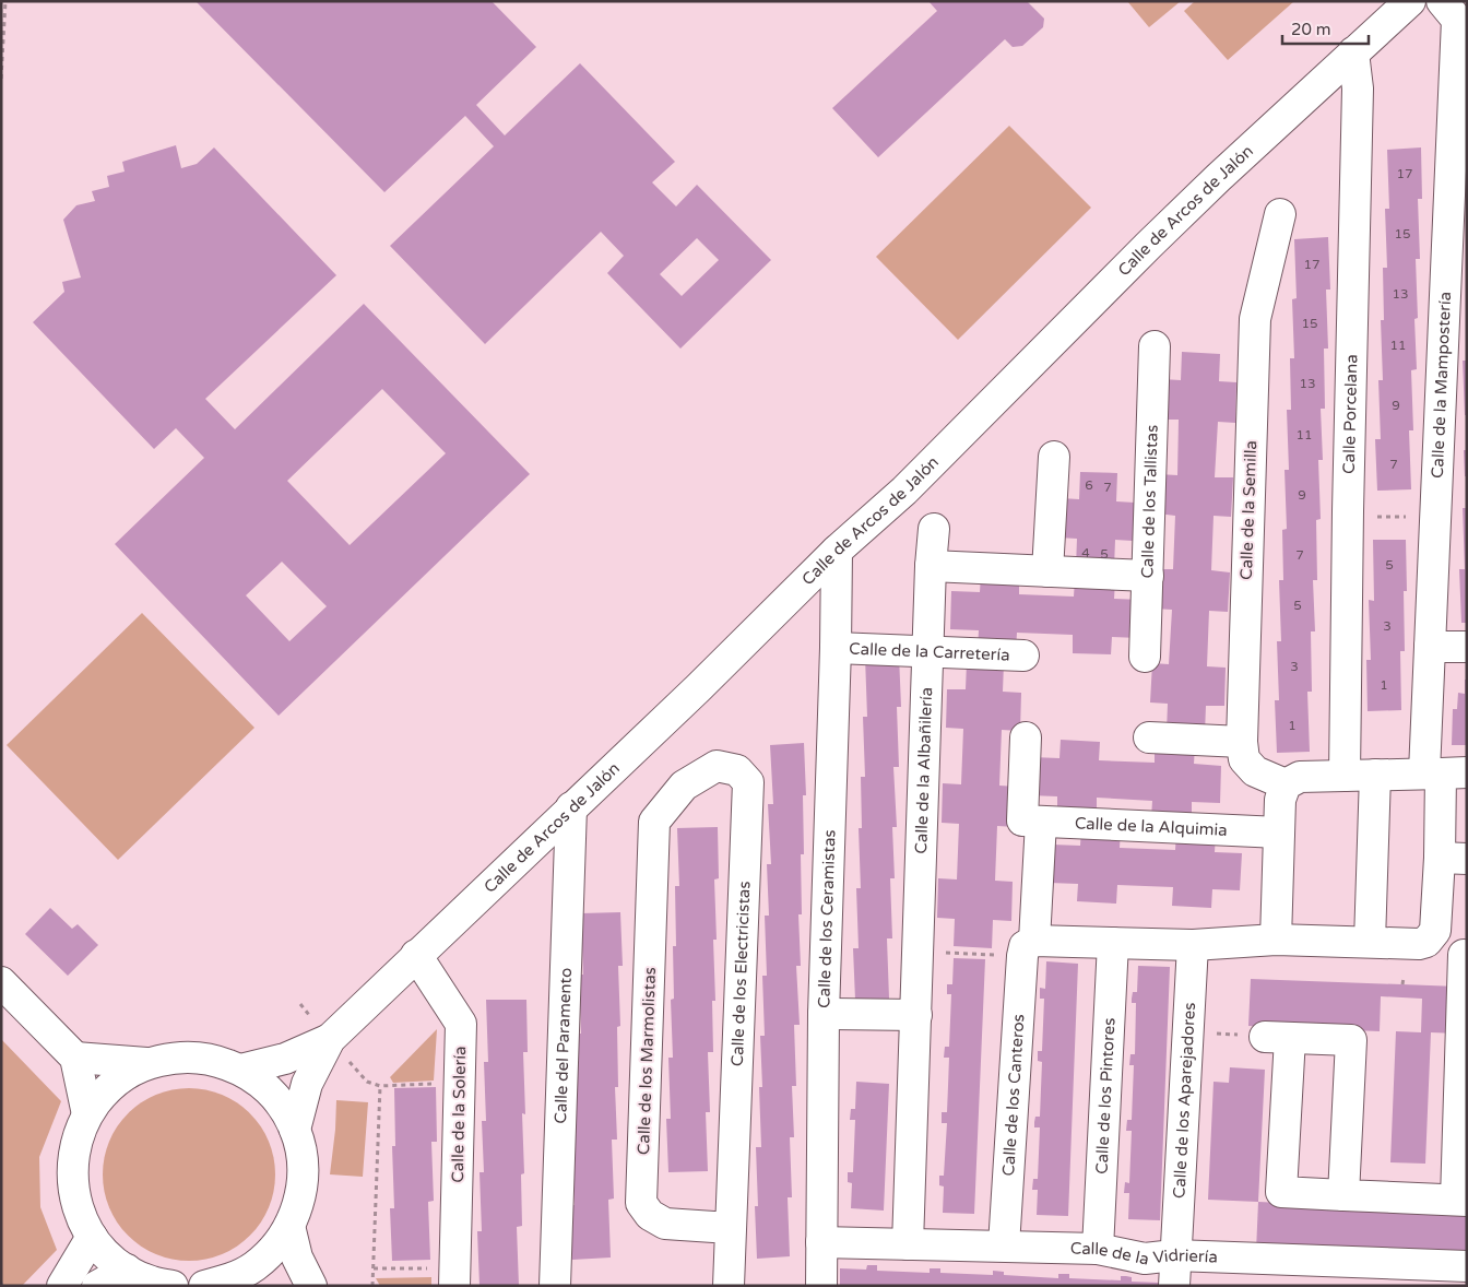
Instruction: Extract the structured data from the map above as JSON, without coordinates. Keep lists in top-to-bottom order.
{
  "streets": {
    "street": [
      "Calle de Arcos de Jalón",
      "Calle de la Mampostería",
      "Calle Porcelana",
      "Calle de los Tallistas",
      "Calle de la Semilla",
      "Calle de la Carretería",
      "Calle de la Albañilería",
      "Calle de la Alquimia",
      "Calle de los Ceramistas",
      "Calle de los Electricistas",
      "Calle del Paramento",
      "Calle de los Marmolistas",
      "Calle de los Canteros",
      "Calle de los Pintores",
      "Calle de los Aparejadores",
      "Calle de la Solería",
      "Calle de la Vidriería"
    ]
  },
  "crossings": [
    ["Calle de Arcos de Jalón", "Calle Porcelana"],
    ["Calle de Arcos de Jalón", "Calle de los Ceramistas"],
    ["Calle de Arcos de Jalón", "Calle del Paramento"],
    ["Calle de Arcos de Jalón", "Calle de la Solería"],
    ["Calle de la Carretería", "Calle de la Albañilería"],
    ["Calle de la Carretería", "Calle de los Ceramistas"],
    ["Calle de la Albañilería", "Calle de la Vidriería"],
    ["Calle de la Alquimia", "Calle de los Canteros"],
    ["Calle de los Ceramistas", "Calle de la Vidriería"],
    ["Calle de los Electricistas", "Calle de los Marmolistas"],
    ["Calle de los Canteros", "Calle de la Vidriería"],
    ["Calle de los Pintores", "Calle de la Vidriería"],
    ["Calle de los Aparejadores", "Calle de la Vidriería"]
  ],
  "house_numbers": [
    "17",
    "15",
    "17",
    "13",
    "15",
    "11",
    "13",
    "9",
    "11",
    "7",
    "6",
    "7",
    "9",
    "4",
    "5",
    "7",
    "5",
    "5",
    "3",
    "3",
    "1",
    "1"
  ],
  "scale_bar": "20 m"
}
